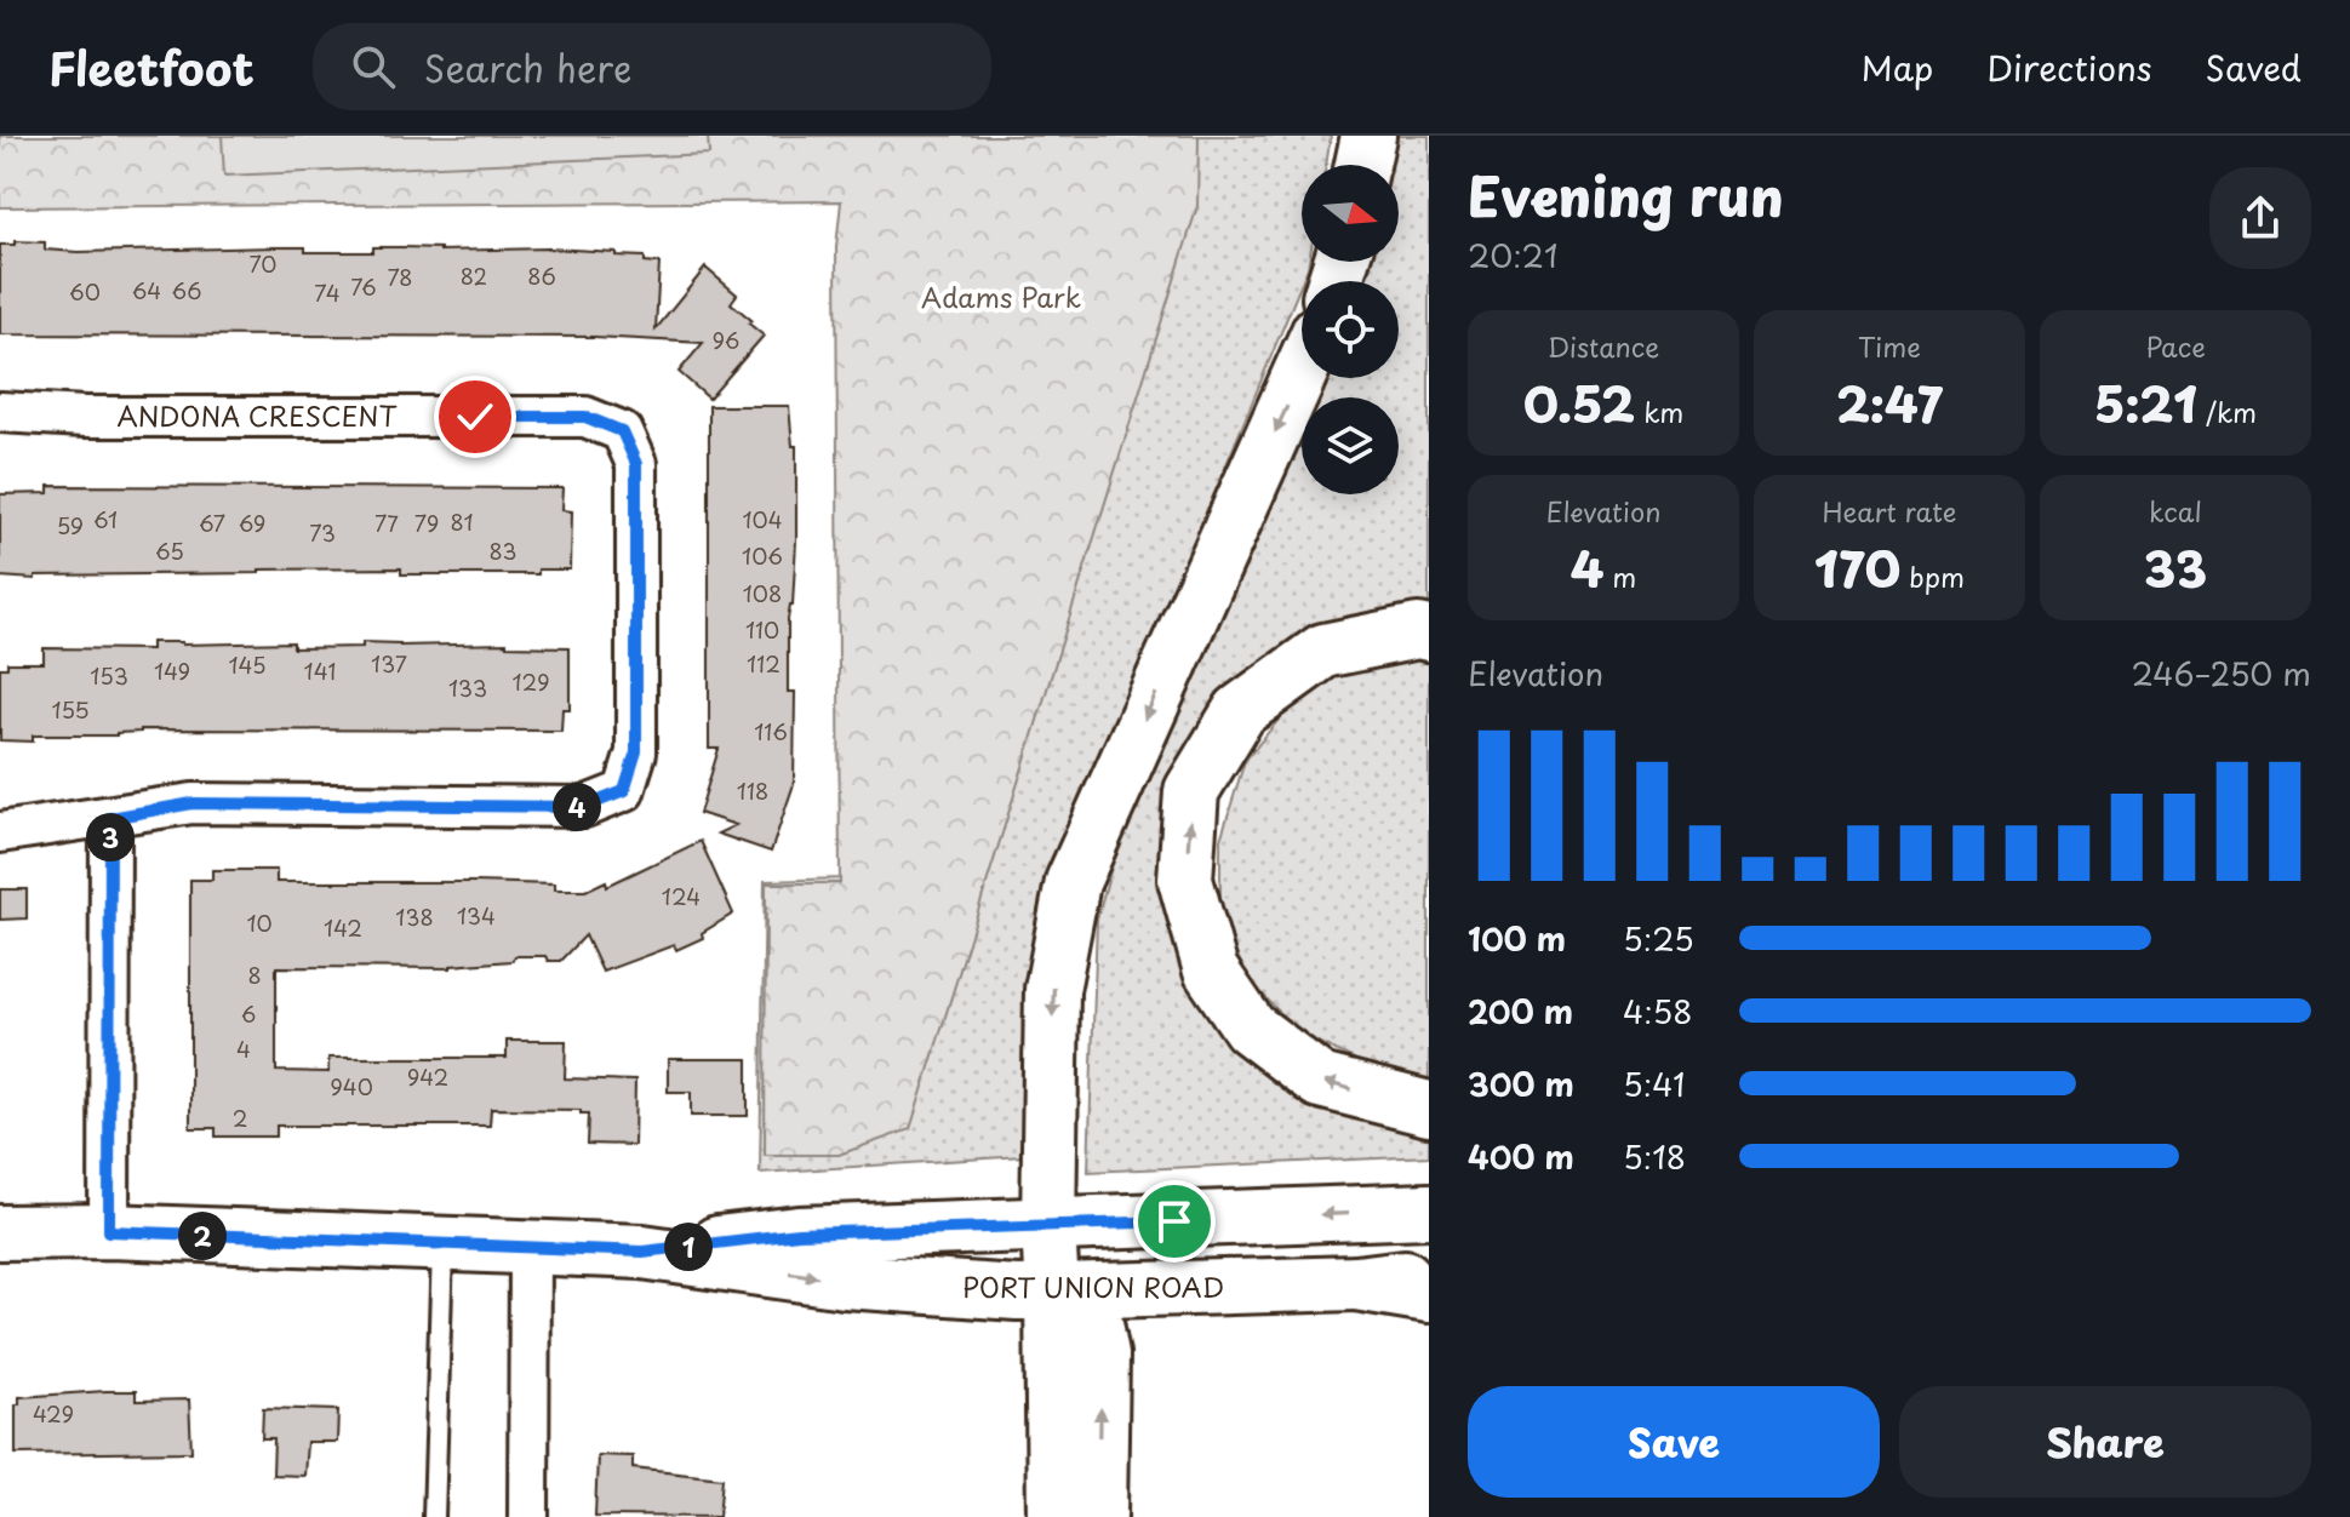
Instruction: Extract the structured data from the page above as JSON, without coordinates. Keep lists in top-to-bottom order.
{
  "streets": {
    "main road": ["PORT UNION ROAD"],
    "street": ["ANDONA CRESCENT"]
  },
  "parks": ["Adams Park"],
  "house_numbers": [
    "70",
    "82",
    "86",
    "78",
    "76",
    "64",
    "66",
    "60",
    "74",
    "96",
    "61",
    "104",
    "81",
    "67",
    "69",
    "77",
    "79",
    "59",
    "73",
    "65",
    "83",
    "106",
    "108",
    "110",
    "137",
    "112",
    "145",
    "149",
    "141",
    "153",
    "129",
    "133",
    "155",
    "116",
    "118",
    "124",
    "134",
    "138",
    "10",
    "142",
    "8",
    "6",
    "4",
    "942",
    "940",
    "2",
    "429"
  ],
  "north": "right",
  "page": {
    "header": "Fleetfoot",
    "search": "Search here",
    "nav": ["Map", "Directions", "Saved"],
    "heading": ["Evening run", "20:21"],
    "stats": [
      ["Distance", "0.52 km"],
      ["Time", "2:47"],
      ["Pace", "5:21 /km"],
      ["Elevation", "4 m"],
      ["Heart rate", "170 bpm"],
      ["kcal", "33"]
    ],
    "chart": ["Elevation", "246–250 m"],
    "pins": [
      "4",
      "3",
      "2",
      "1"
    ],
    "list": [
      {
        "name": "100 m",
        "note": "5:25"
      },
      {
        "name": "200 m",
        "note": "4:58"
      },
      {
        "name": "300 m",
        "note": "5:41"
      },
      {
        "name": "400 m",
        "note": "5:18"
      }
    ],
    "buttons": ["Save", "Share"]
  }
}
